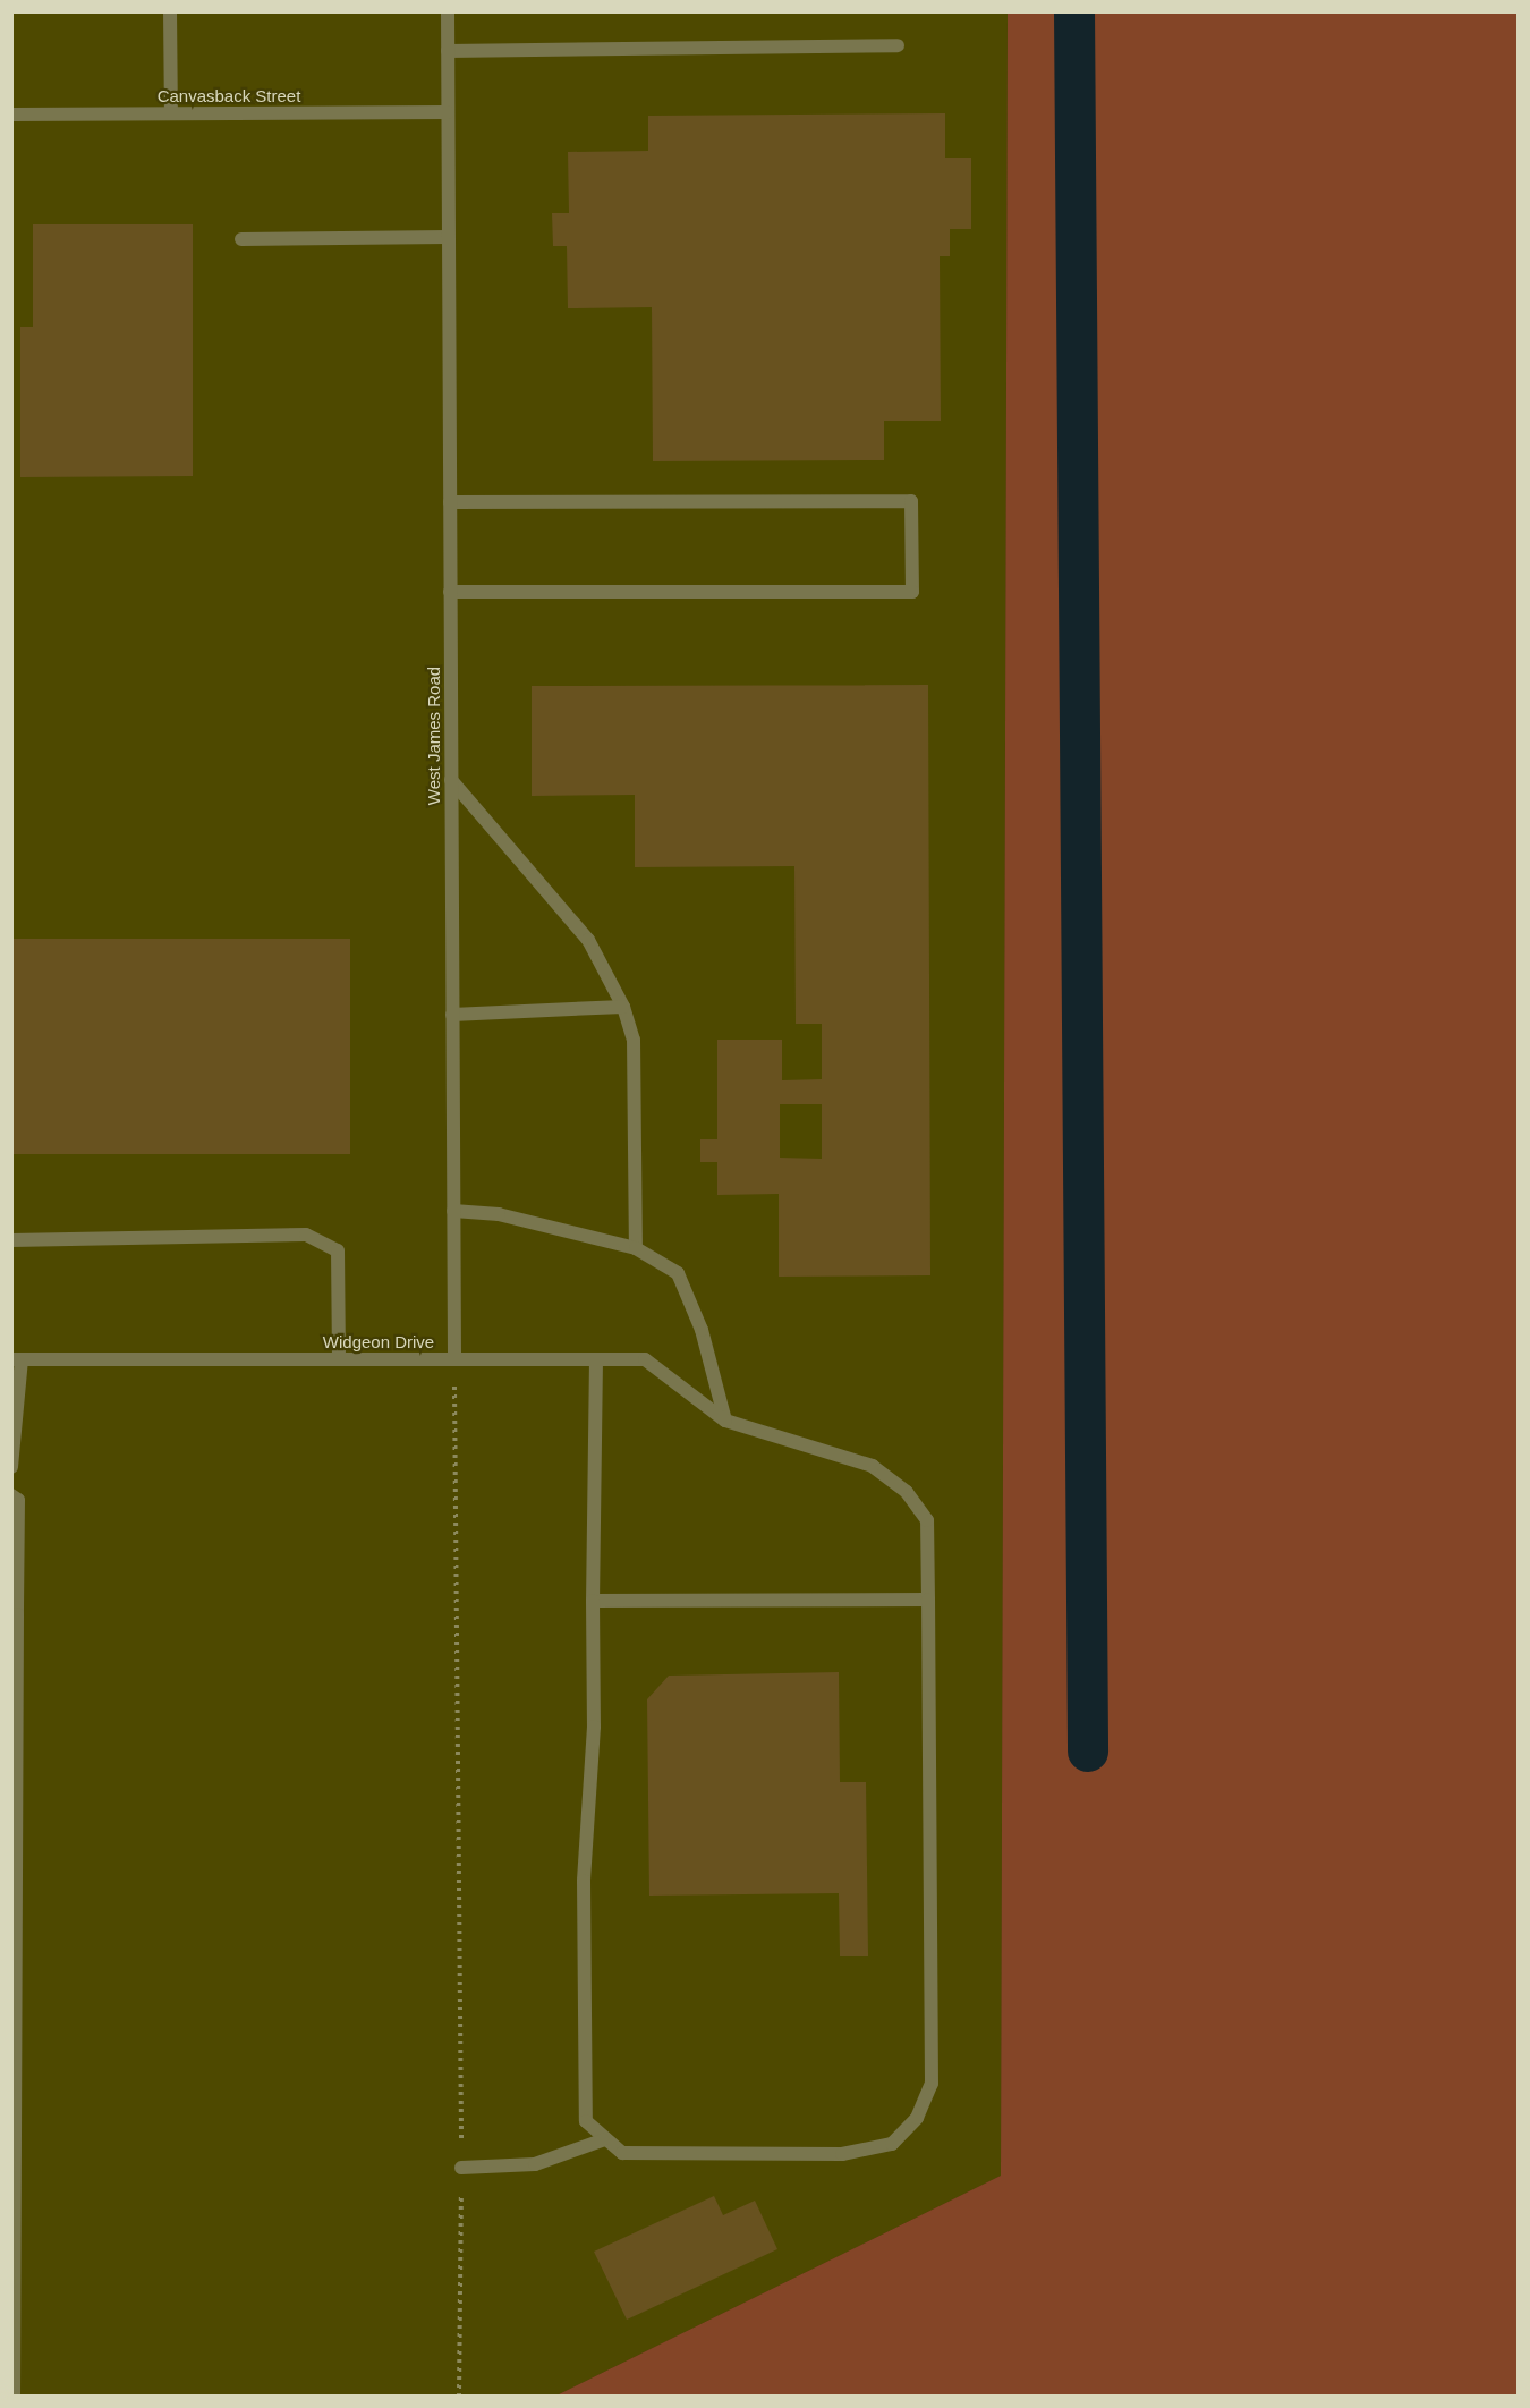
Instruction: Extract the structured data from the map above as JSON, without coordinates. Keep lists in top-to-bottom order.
{
  "streets": {
    "street": ["Canvasback Street", "West James Road", "Widgeon Drive"]
  },
  "crossings": [
    ["Canvasback Street", "West James Road"],
    ["West James Road", "Widgeon Drive"]
  ]
}
